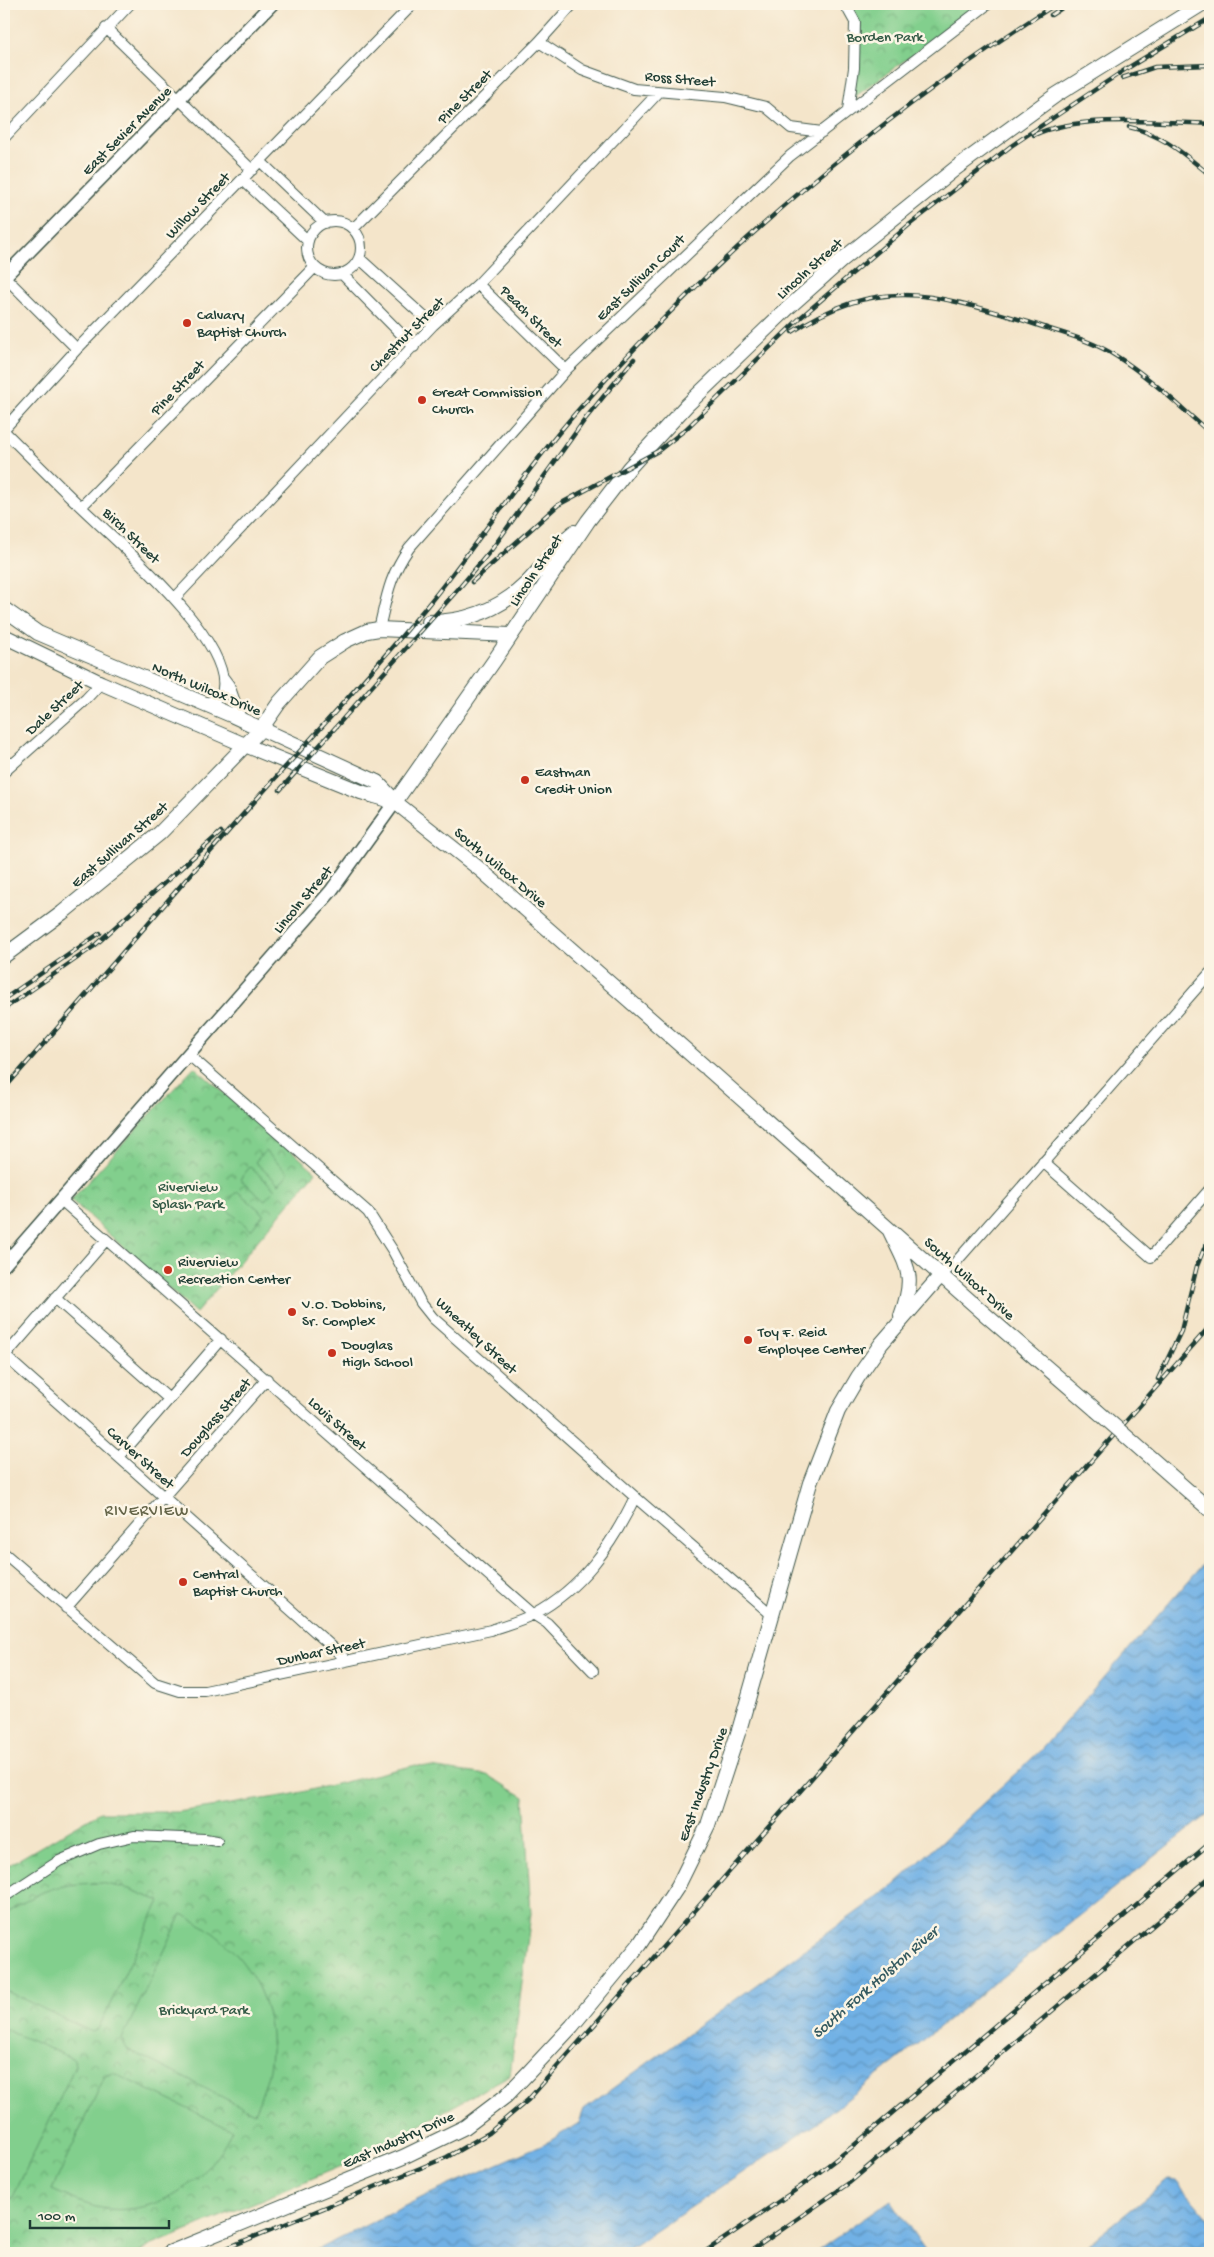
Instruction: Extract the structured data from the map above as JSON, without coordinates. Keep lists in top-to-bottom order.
{
  "streets": {
    "main road": [
      "Lincoln Street",
      "North Wilcox Drive",
      "East Sullivan Street",
      "South Wilcox Drive",
      "East Industry Drive"
    ],
    "street": [
      "Ross Street",
      "Pine Street",
      "East Sevier Avenue",
      "Willow Street",
      "East Sullivan Court",
      "Peach Street",
      "Chestnut Street",
      "Birch Street",
      "Dale Street",
      "Wheatley Street",
      "Douglass Street",
      "Louis Street",
      "Carver Street",
      "Dunbar Street"
    ]
  },
  "crossings": [
    ["Ross Street", "Pine Street"],
    ["Ross Street", "East Sullivan Court"],
    ["Ross Street", "Chestnut Street"],
    ["Pine Street", "Birch Street"],
    ["Willow Street", "Birch Street"],
    ["Lincoln Street", "North Wilcox Drive"],
    ["Lincoln Street", "South Wilcox Drive"],
    ["Lincoln Street", "Wheatley Street"],
    ["Lincoln Street", "Louis Street"],
    ["East Sullivan Court", "Peach Street"],
    ["Peach Street", "Chestnut Street"],
    ["Chestnut Street", "Birch Street"],
    ["Birch Street", "North Wilcox Drive"],
    ["North Wilcox Drive", "South Wilcox Drive"],
    ["East Sullivan Street", "South Wilcox Drive"],
    ["South Wilcox Drive", "East Industry Drive"],
    ["Wheatley Street", "Dunbar Street"],
    ["Wheatley Street", "East Industry Drive"],
    ["Douglass Street", "Louis Street"],
    ["Douglass Street", "Carver Street"],
    ["Douglass Street", "Dunbar Street"],
    ["Louis Street", "Dunbar Street"],
    ["Carver Street", "Dunbar Street"]
  ],
  "districts": ["RIVERVIEW"],
  "water": ["South Fork Holston River"],
  "parks": ["Borden Park", "Riverview Splash Park", "Brickyard Park"],
  "places": [
    "Calvary Baptist Church",
    "Great Commission Church",
    "Eastman Credit Union",
    "Riverview Recreation Center",
    "V.O. Dobbins, Sr. Complex",
    "Toy F. Reid Employee Center",
    "Douglas High School",
    "Central Baptist Church"
  ],
  "scale_bar": "100 m"
}
